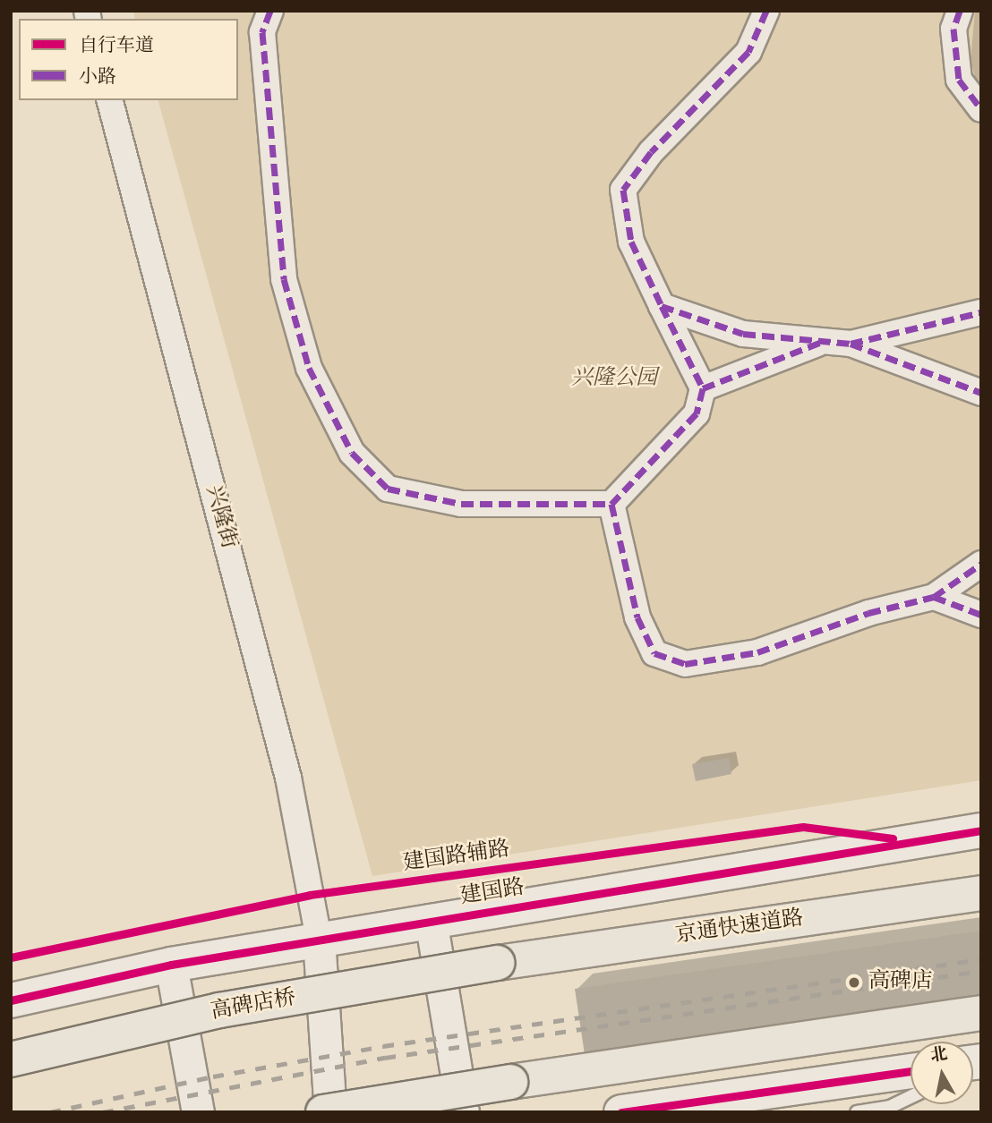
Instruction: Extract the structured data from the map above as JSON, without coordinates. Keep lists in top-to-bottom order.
{
  "streets": {
    "highway": ["京通快速道路", "高碑店桥"],
    "main road": ["建国路"],
    "street": ["兴隆街"],
    "cycle path": ["建国路辅路"]
  },
  "crossings": [
    ["兴隆街", "建国路"],
    ["京通快速道路", "高碑店桥"]
  ],
  "parks": ["兴隆公园"],
  "places": ["高碑店"],
  "legend": ["自行车道", "小路"],
  "north": "top"
}
